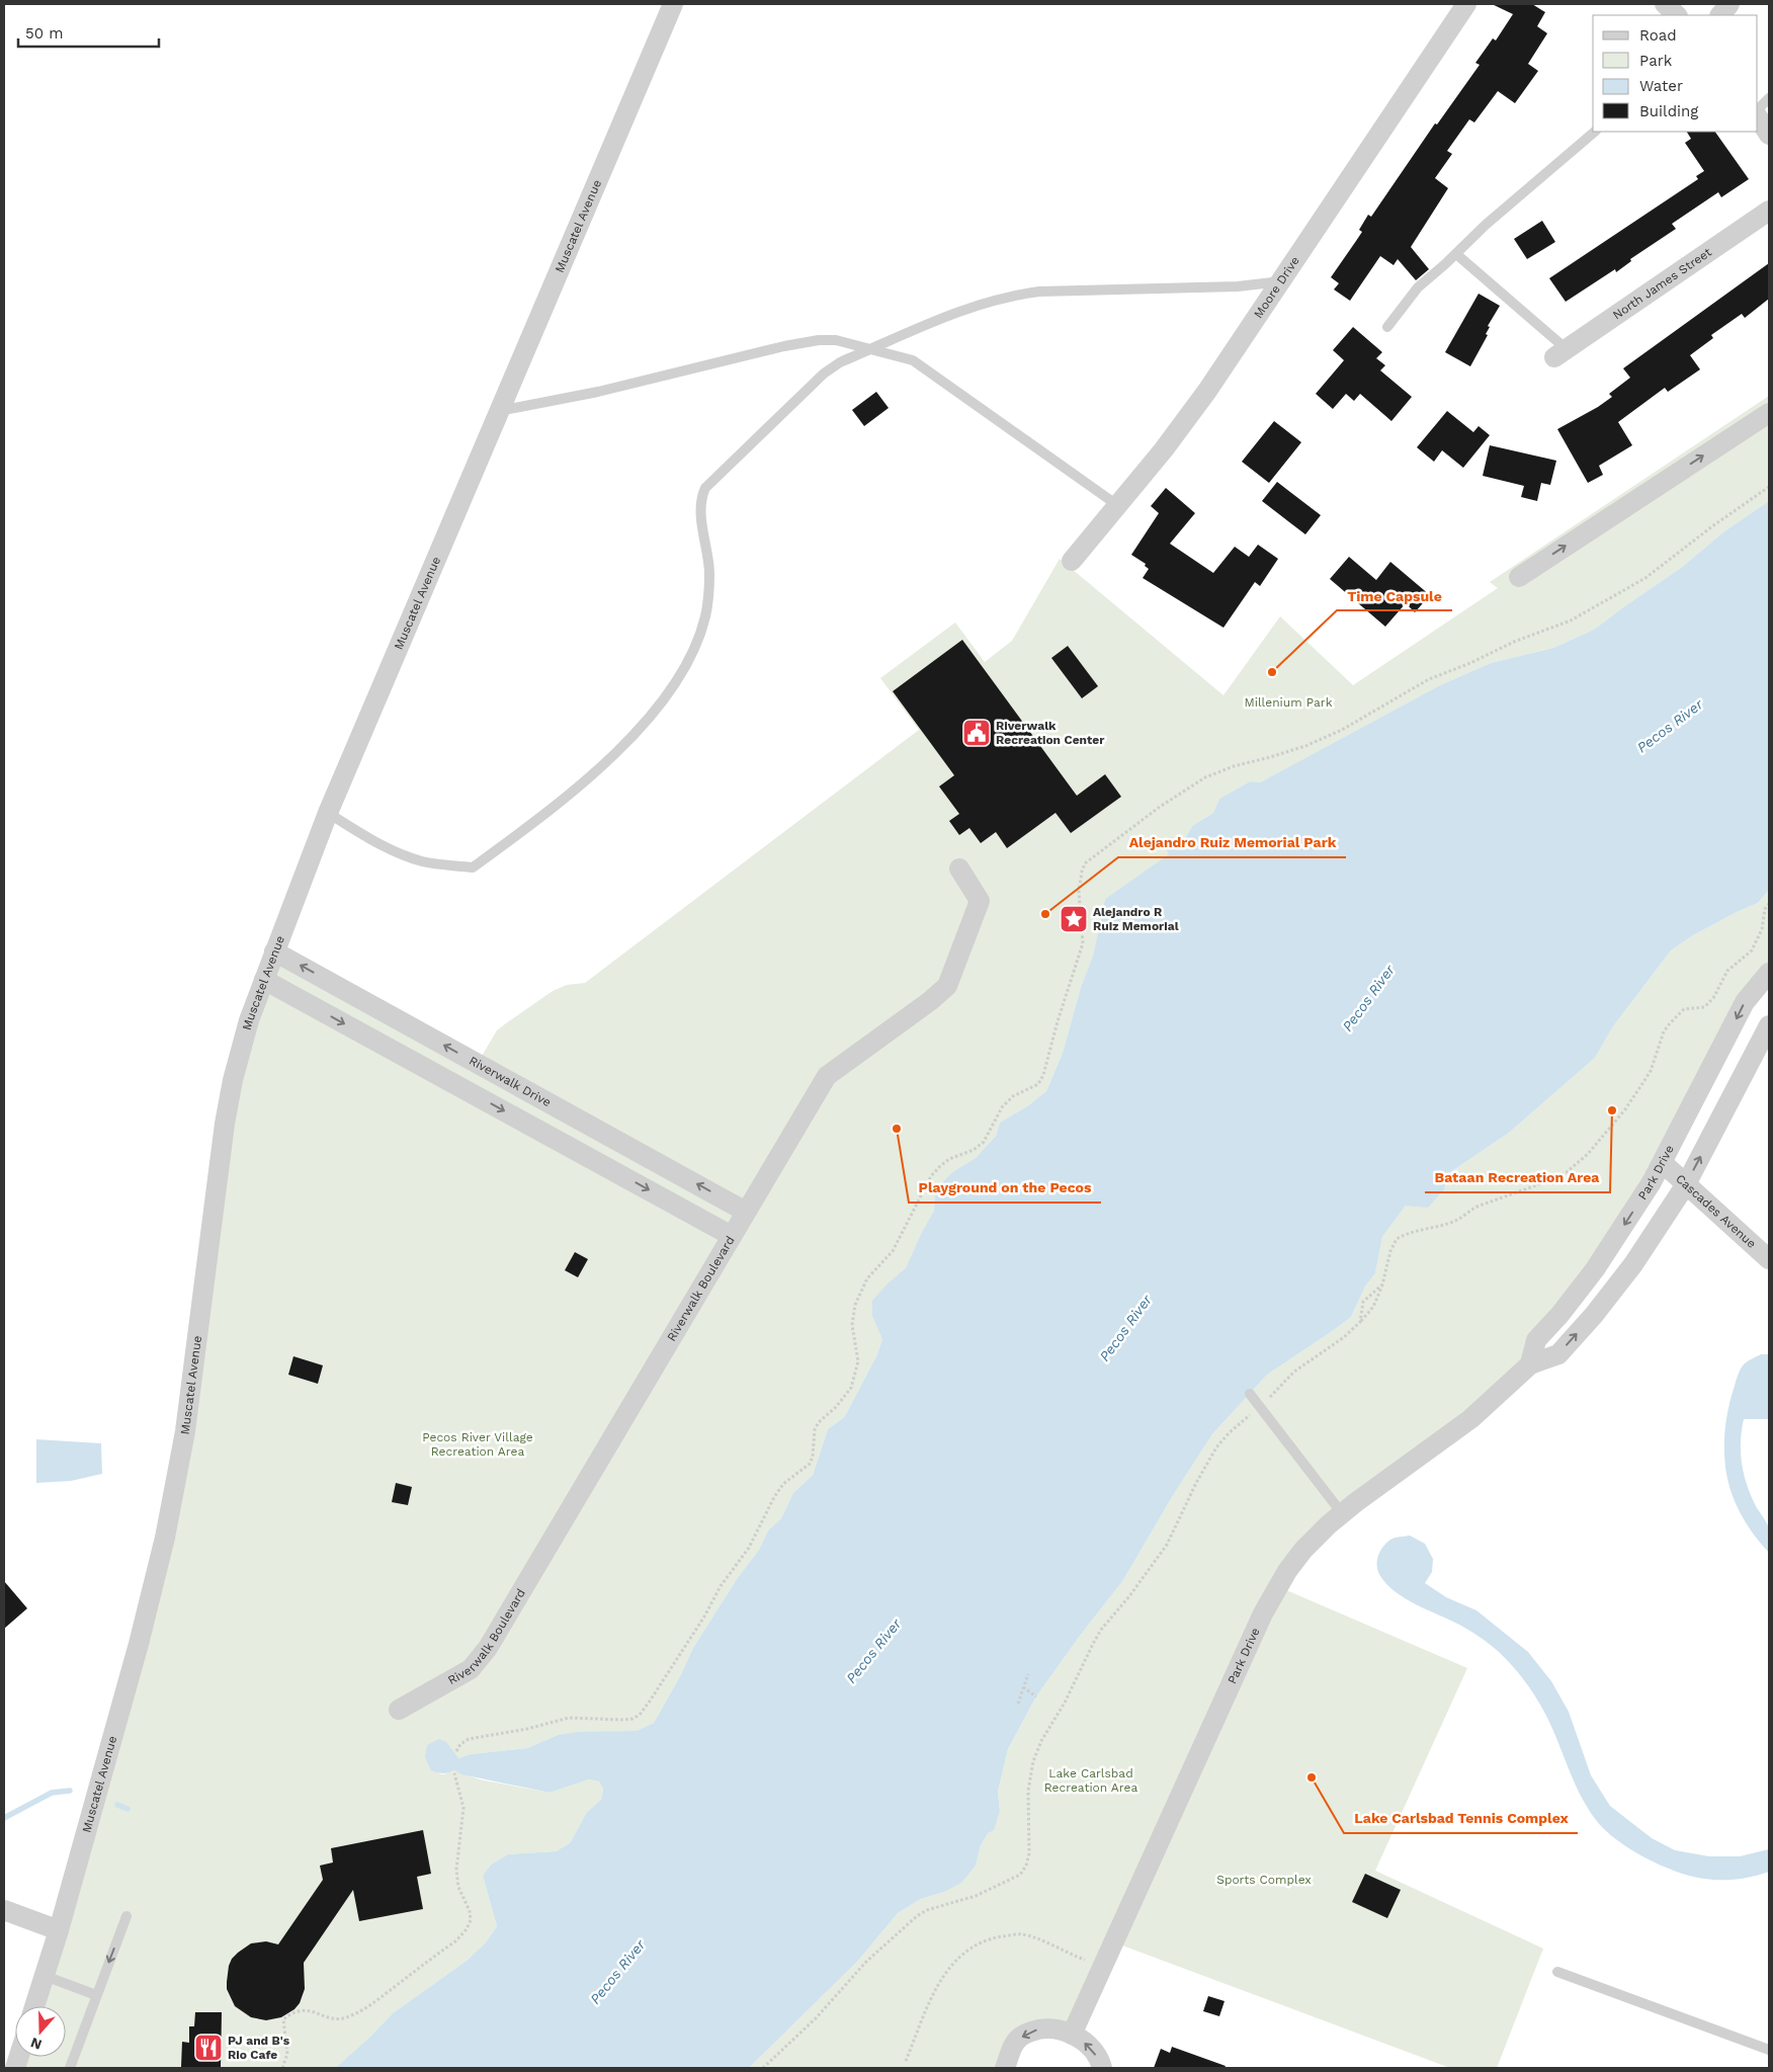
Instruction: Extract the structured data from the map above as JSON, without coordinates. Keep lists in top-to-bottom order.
{
  "streets": {
    "street": [
      "Muscatel Avenue",
      "North James Street",
      "Moore Drive",
      "Riverwalk Drive",
      "Park Drive",
      "Cascades Avenue",
      "Riverwalk Boulevard"
    ]
  },
  "crossings": [
    ["Muscatel Avenue", "Riverwalk Drive"],
    ["Riverwalk Drive", "Riverwalk Boulevard"],
    ["Park Drive", "Cascades Avenue"]
  ],
  "water": ["Pecos River"],
  "parks": [
    "Millenium Park",
    "Pecos River Village Recreation Area",
    "Lake Carlsbad Recreation Area",
    "Sports Complex"
  ],
  "places": {
    "other": [
      "Time Capsule",
      "Alejandro Ruiz Memorial Park",
      "Bataan Recreation Area",
      "Playground on the Pecos",
      "Lake Carlsbad Tennis Complex"
    ],
    "public building": ["Riverwalk Recreation Center"],
    "place": ["Alejandro R Ruiz Memorial"],
    "restaurant": ["PJ and B's Rio Cafe"]
  },
  "legend": [
    "Road",
    "Park",
    "Water",
    "Building"
  ],
  "scale_bar": "50 m",
  "north": "bottom"
}
